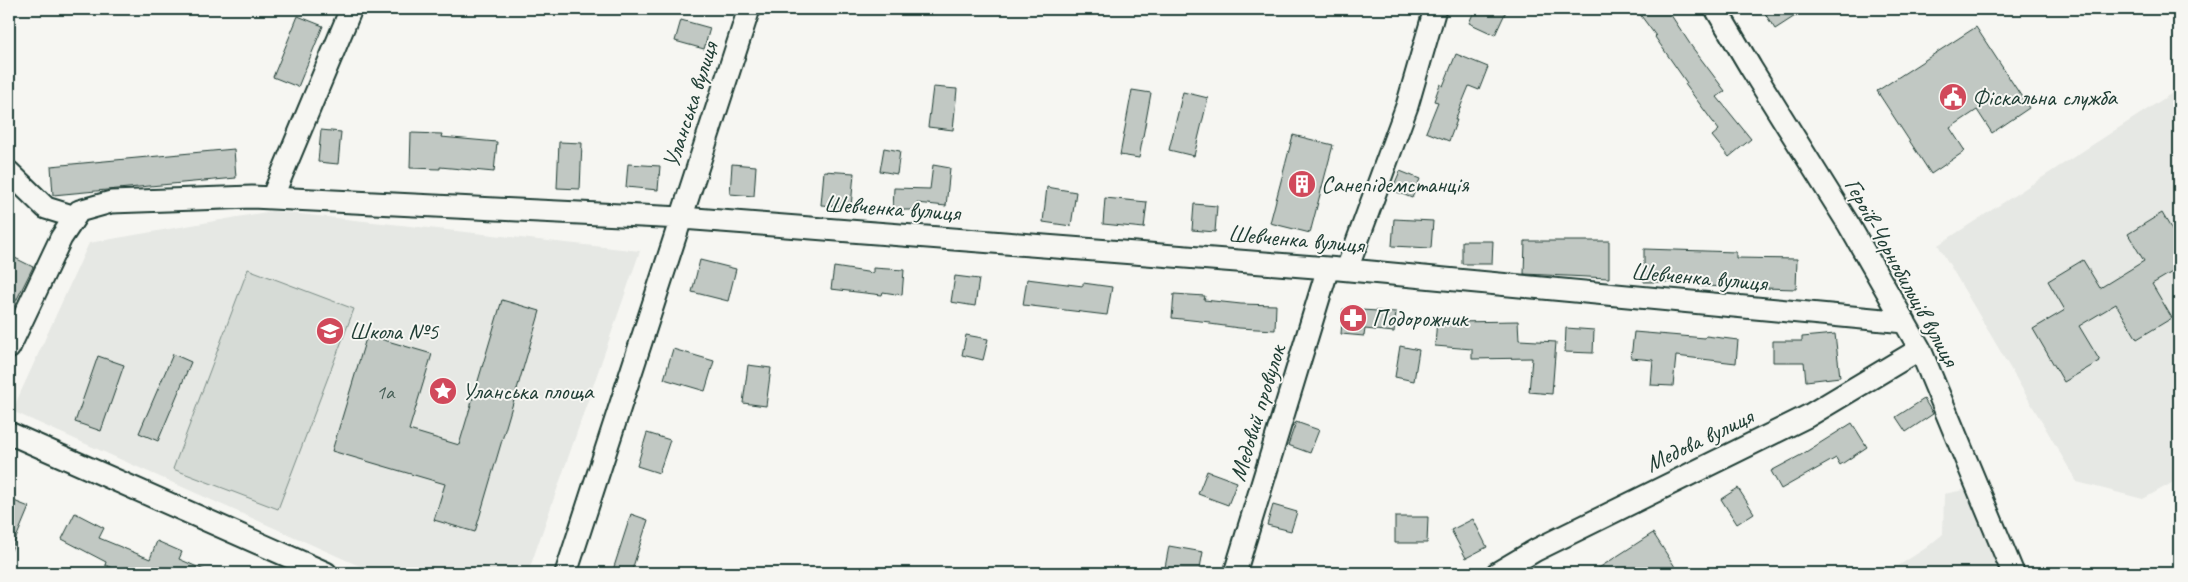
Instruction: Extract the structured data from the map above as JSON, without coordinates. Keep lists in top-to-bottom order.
{
  "streets": {
    "street": [
      "Уланська вулиця",
      "Шевченка вулиця",
      "Героїв-Чорнобильців вулиця",
      "Медовий провулок",
      "Медова вулиця"
    ]
  },
  "crossings": [
    ["Уланська вулиця", "Шевченка вулиця"],
    ["Шевченка вулиця", "Героїв-Чорнобильців вулиця"],
    ["Шевченка вулиця", "Медовий провулок"],
    ["Героїв-Чорнобильців вулиця", "Медова вулиця"]
  ],
  "places": {
    "public building": ["Фіскальна служба"],
    "building": ["Санепідемстанція"],
    "pharmacy": ["Подорожник"],
    "school or university": ["Школа №5"],
    "place": ["Уланська площа"]
  },
  "house_numbers": ["1а"]
}
